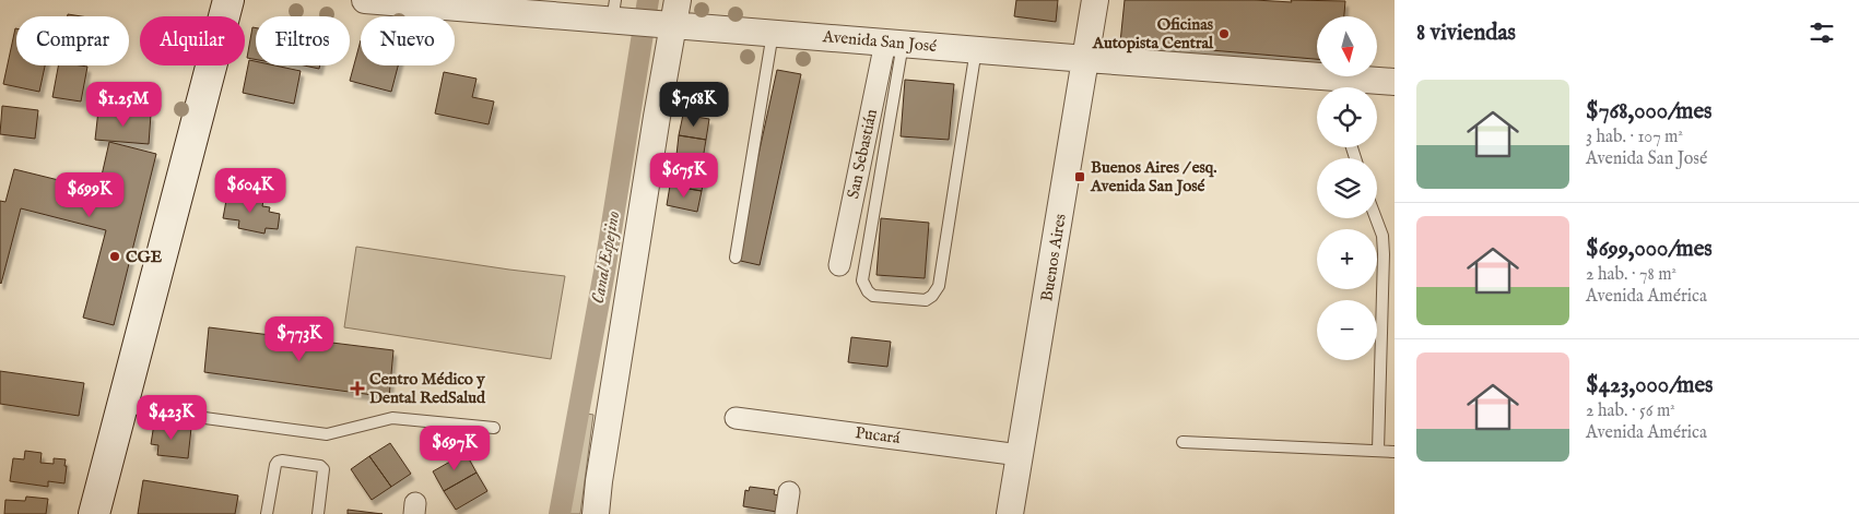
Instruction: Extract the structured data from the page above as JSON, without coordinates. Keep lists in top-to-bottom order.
{
  "streets": {
    "street": [
      "Avenida San José",
      "San Sebastián",
      "Buenos Aires",
      "Pucará"
    ]
  },
  "crossings": [
    ["Avenida San José", "San Sebastián"],
    ["Avenida San José", "Buenos Aires"],
    ["Buenos Aires", "Pucará"]
  ],
  "water": ["Canal Espejino"],
  "places": {
    "other": ["Oficinas Autopista Central", "CGE"],
    "transit": ["Buenos Aires / esq. Avenida San José"],
    "health": ["Centro Médico y Dental RedSalud"]
  },
  "north": "bottom",
  "page": {
    "heading": "8 viviendas",
    "map_buttons": ["+", "−"],
    "chip": [
      "Comprar",
      "Alquilar",
      "Filtros",
      "Nuevo"
    ],
    "list": [
      {
        "name": "$768,000/mes",
        "note": "3 hab. · 107 m² · Avenida San José"
      },
      {
        "name": "$699,000/mes",
        "note": "2 hab. · 78 m² · Avenida América"
      },
      {
        "name": "$423,000/mes",
        "note": "2 hab. · 56 m² · Avenida América"
      }
    ],
    "price": [
      "$1.25M",
      "$768K",
      "$675K",
      "$604K",
      "$699K",
      "$773K",
      "$423K",
      "$697K"
    ]
  }
}
